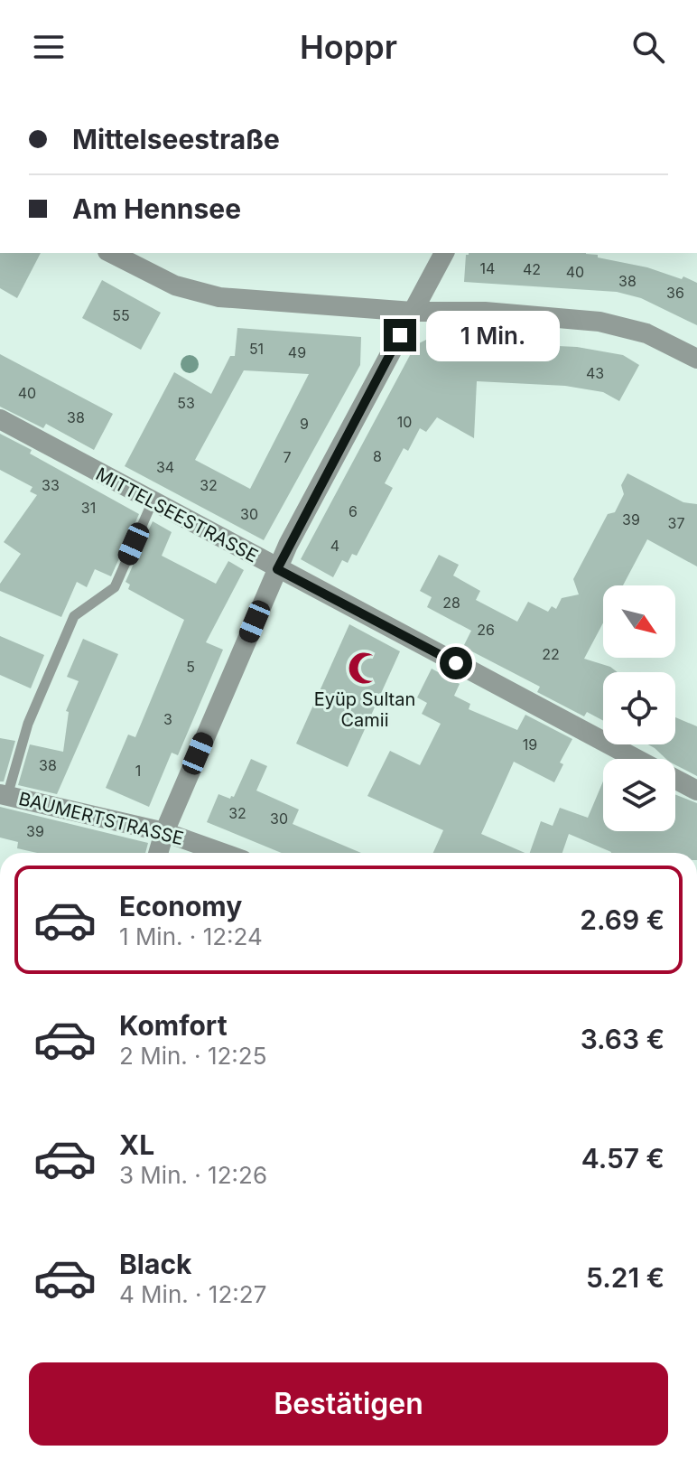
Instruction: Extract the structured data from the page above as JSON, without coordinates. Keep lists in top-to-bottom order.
{
  "streets": {
    "street": ["MITTELSEESTRASSE", "BAUMERTSTRASSE"]
  },
  "places": {
    "mosque": ["Eyüp Sultan Camii"]
  },
  "house_numbers": [
    "14",
    "42",
    "40",
    "38",
    "36",
    "55",
    "51",
    "49",
    "43",
    "40",
    "53",
    "38",
    "10",
    "9",
    "8",
    "7",
    "34",
    "33",
    "32",
    "31",
    "6",
    "30",
    "39",
    "37",
    "4",
    "28",
    "26",
    "22",
    "5",
    "3",
    "19",
    "38",
    "1",
    "32",
    "30",
    "39"
  ],
  "north": "bottom right",
  "page": {
    "header": "Hoppr",
    "banner": ["Mittelseestraße", "Am Hennsee"],
    "bubble": "1 Min.",
    "list": [
      {
        "name": "Economy",
        "note": "1 Min. · 12:24",
        "value": "2.69 €"
      },
      {
        "name": "Komfort",
        "note": "2 Min. · 12:25",
        "value": "3.63 €"
      },
      {
        "name": "XL",
        "note": "3 Min. · 12:26",
        "value": "4.57 €"
      },
      {
        "name": "Black",
        "note": "4 Min. · 12:27",
        "value": "5.21 €"
      }
    ],
    "buttons": "Bestätigen"
  }
}
